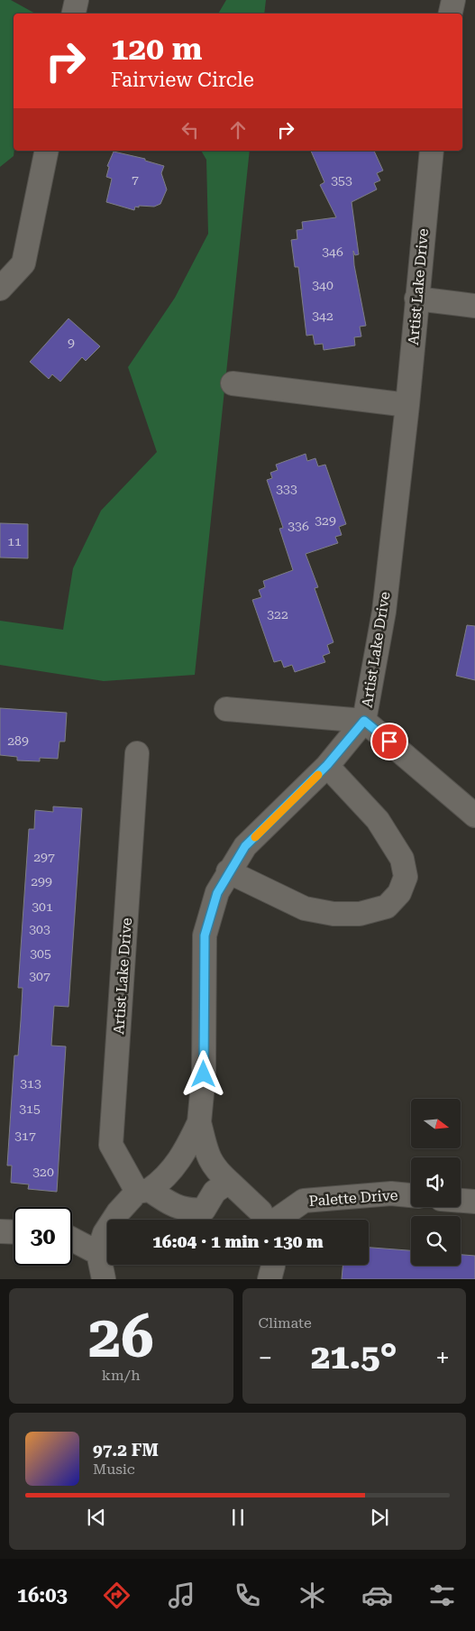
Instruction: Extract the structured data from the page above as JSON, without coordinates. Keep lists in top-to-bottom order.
{
  "streets": {
    "street": ["Artist Lake Drive", "Palette Drive"]
  },
  "house_numbers": [
    "7",
    "353",
    "346",
    "340",
    "342",
    "9",
    "333",
    "329",
    "336",
    "11",
    "322",
    "289",
    "297",
    "299",
    "301",
    "303",
    "305",
    "307",
    "313",
    "315",
    "317",
    "320"
  ],
  "north": "right",
  "page": {
    "turn": ["120 m", "Fairview Circle"],
    "limit": "30",
    "trip": "16:04 · 1 min · 130 m",
    "tile": [
      ["26", "km/h"],
      "Climate"
    ],
    "heat": ["−", "21.5°", "+"],
    "song": ["97.2 FM", "Music"],
    "tabs": "16:03"
  }
}
